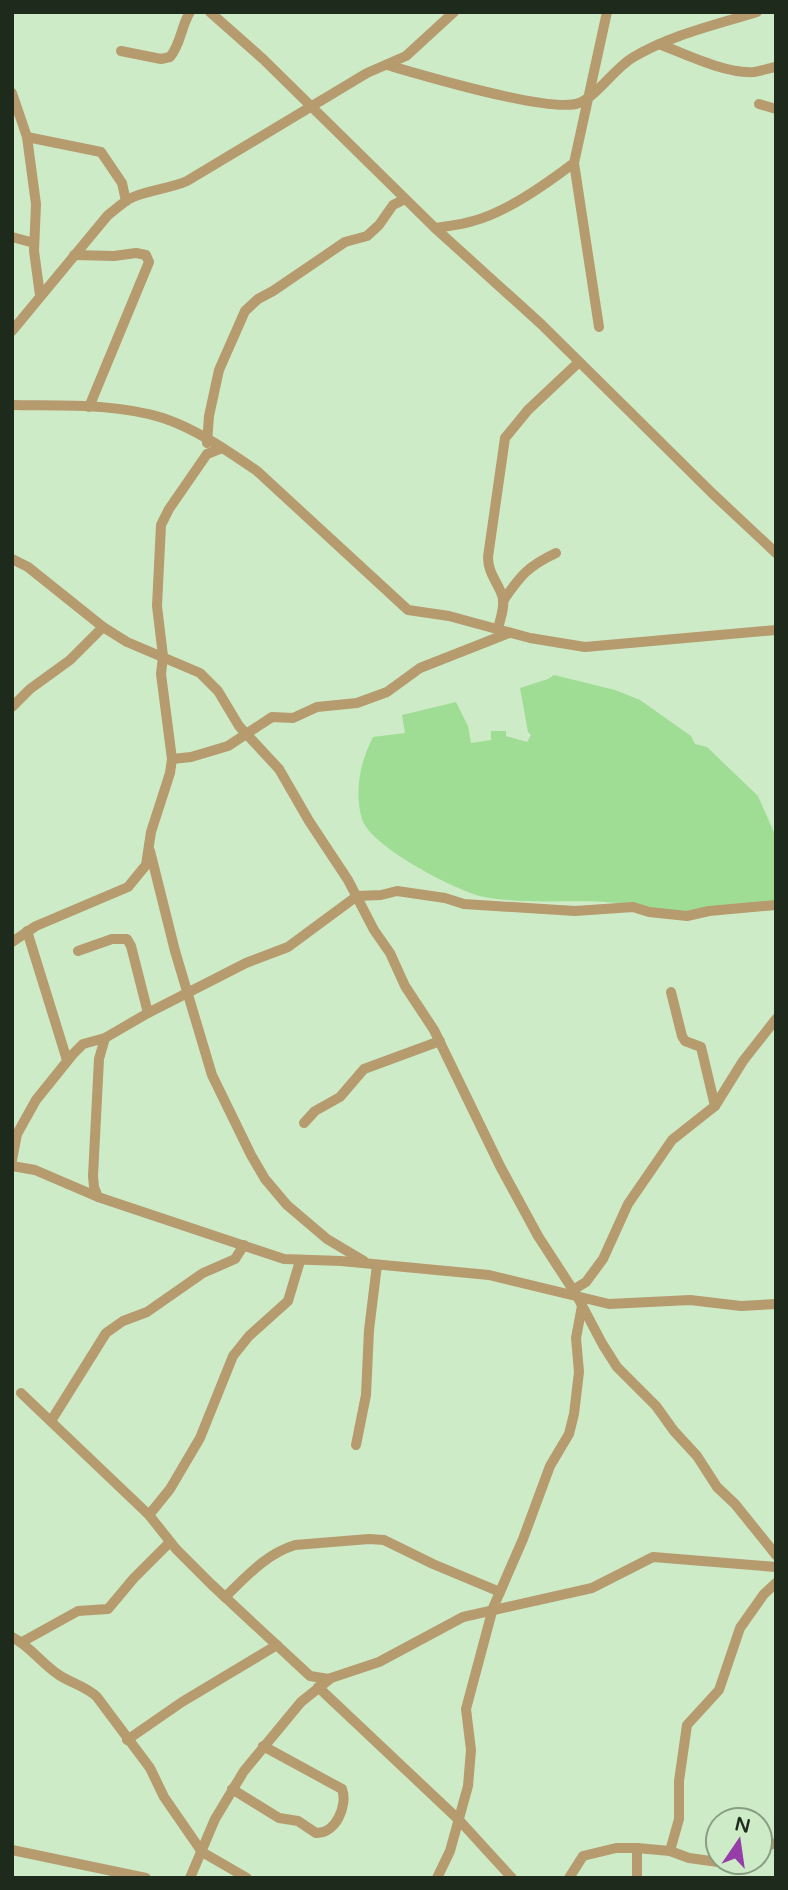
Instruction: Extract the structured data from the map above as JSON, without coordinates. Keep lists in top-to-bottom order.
{
  "north": "top"
}
